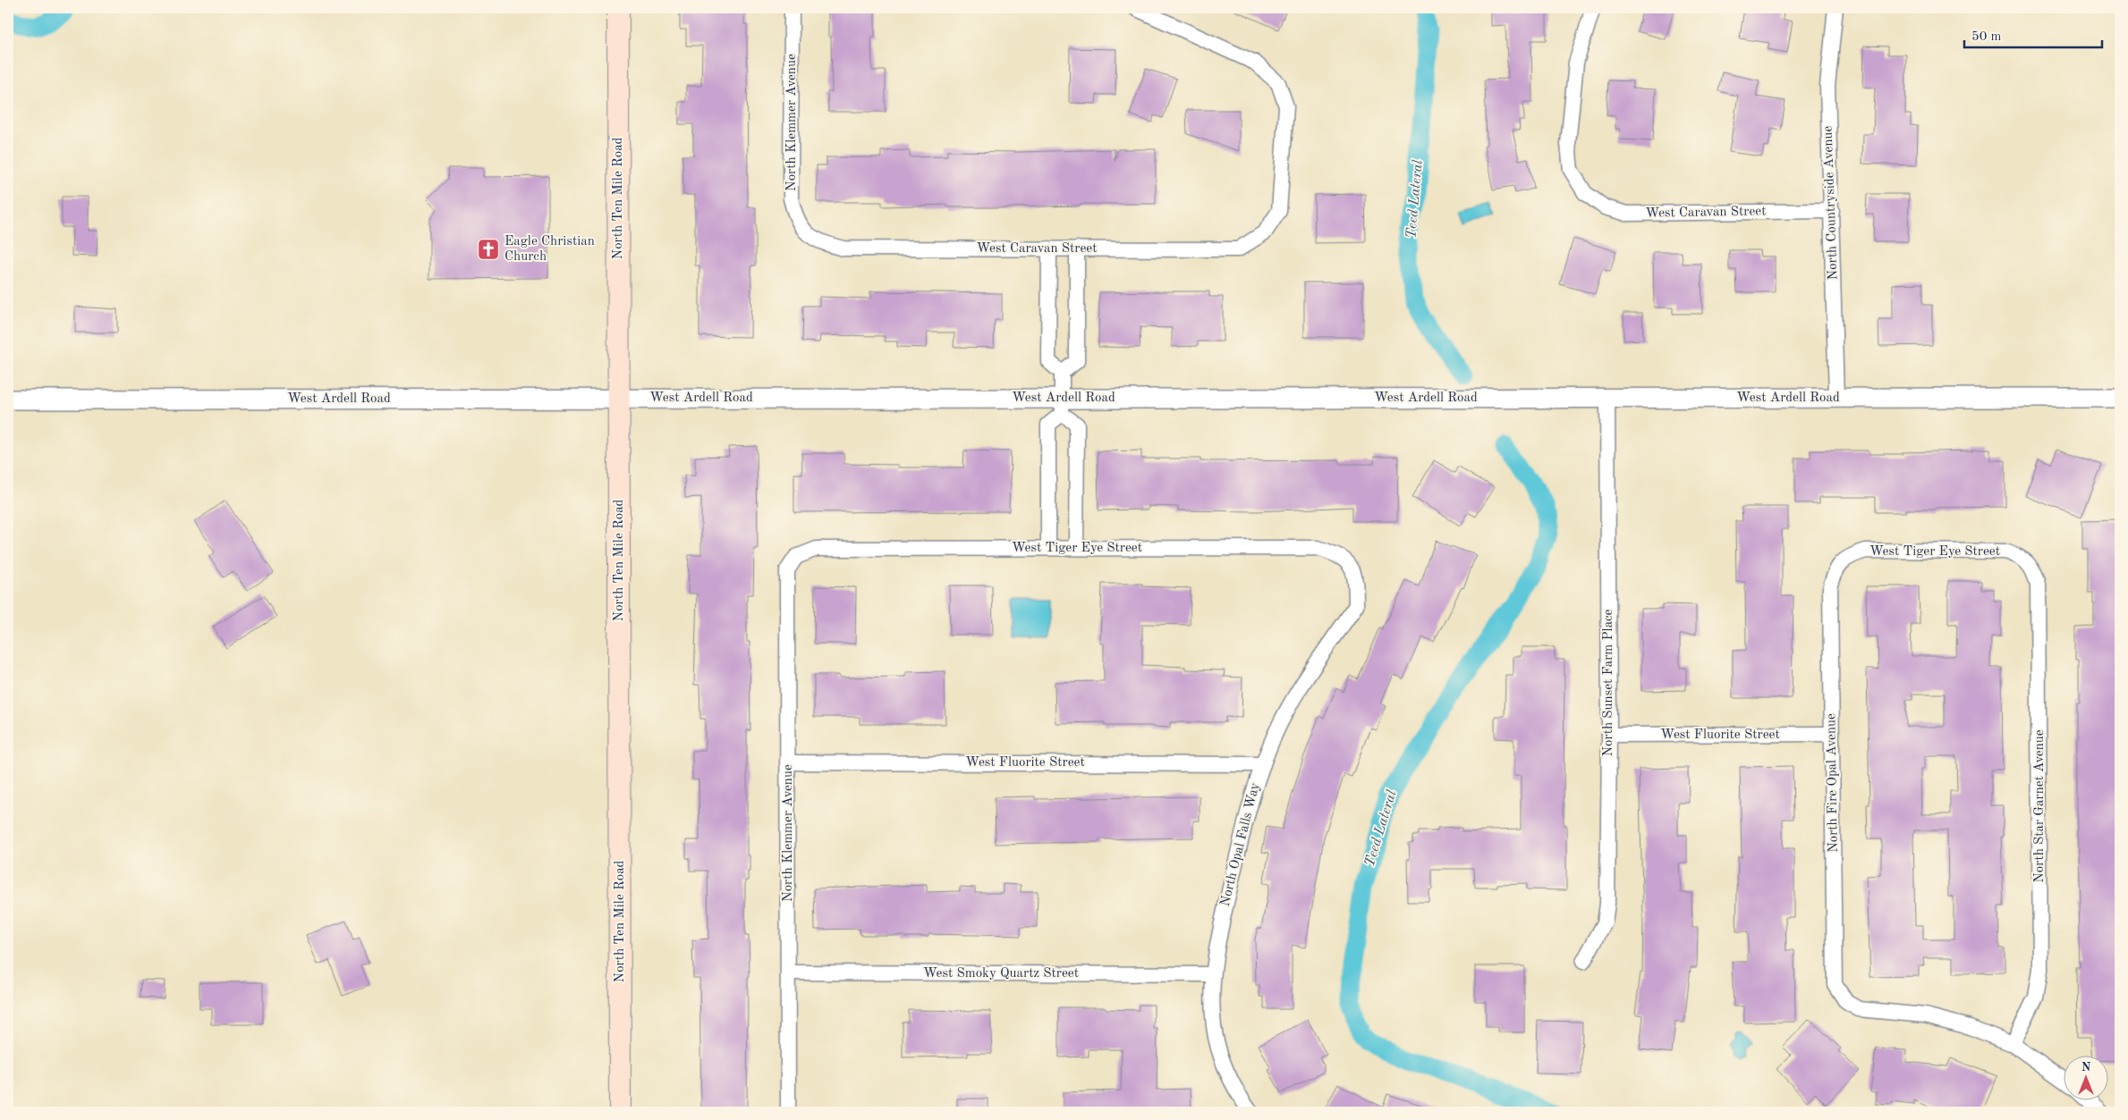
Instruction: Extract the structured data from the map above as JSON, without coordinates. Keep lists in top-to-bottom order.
{
  "streets": {
    "main road": ["North Ten Mile Road"],
    "street": [
      "North Klemmer Avenue",
      "North Countryside Avenue",
      "West Caravan Street",
      "West Ardell Road",
      "West Tiger Eye Street",
      "North Sunset Farm Place",
      "West Fluorite Street",
      "North Fire Opal Avenue",
      "North Star Garnet Avenue",
      "North Opal Falls Way",
      "West Smoky Quartz Street"
    ]
  },
  "crossings": [
    ["North Klemmer Avenue", "West Caravan Street"],
    ["North Klemmer Avenue", "West Tiger Eye Street"],
    ["North Klemmer Avenue", "West Fluorite Street"],
    ["North Klemmer Avenue", "West Smoky Quartz Street"],
    ["North Ten Mile Road", "West Ardell Road"],
    ["North Countryside Avenue", "West Caravan Street"],
    ["North Countryside Avenue", "West Ardell Road"],
    ["West Ardell Road", "North Sunset Farm Place"],
    ["West Tiger Eye Street", "North Fire Opal Avenue"],
    ["West Tiger Eye Street", "North Star Garnet Avenue"],
    ["West Tiger Eye Street", "North Opal Falls Way"],
    ["North Sunset Farm Place", "West Fluorite Street"],
    ["West Fluorite Street", "North Fire Opal Avenue"],
    ["West Fluorite Street", "North Opal Falls Way"],
    ["North Fire Opal Avenue", "North Star Garnet Avenue"],
    ["North Opal Falls Way", "West Smoky Quartz Street"]
  ],
  "water": ["Teed Lateral"],
  "places": {
    "church": ["Eagle Christian Church"]
  },
  "scale_bar": "50 m",
  "north": "top"
}
